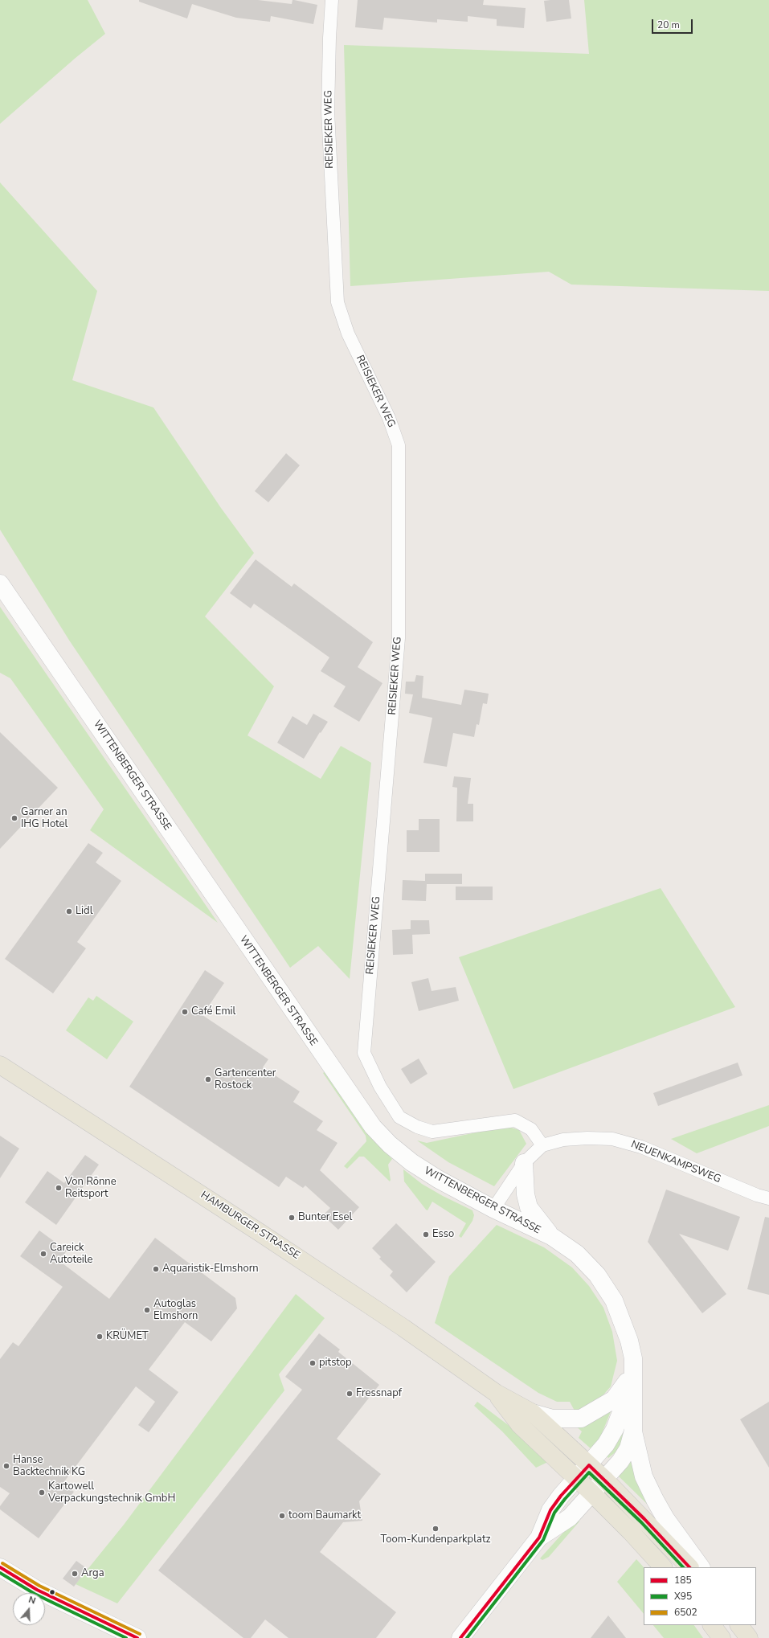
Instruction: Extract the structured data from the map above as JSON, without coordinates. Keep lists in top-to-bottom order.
{
  "streets": {
    "main road": ["WITTENBERGER STRASSE", "HAMBURGER STRASSE"],
    "street": ["REISIEKER WEG", "NEUENKAMPSWEG"]
  },
  "crossings": [
    ["REISIEKER WEG", "NEUENKAMPSWEG"],
    ["WITTENBERGER STRASSE", "HAMBURGER STRASSE"]
  ],
  "places": [
    "Garner an IHG Hotel",
    "Lidl",
    "Café Emil",
    "Gartencenter Rostock",
    "Von Rönne Reitsport",
    "Bunter Esel",
    "Esso",
    "Careick Autoteile",
    "Aquaristik-Elmshorn",
    "Autoglas Elmshorn",
    "KRÜMET",
    "pitstop",
    "Fressnapf",
    "Hanse Backtechnik KG",
    "Kartowell Verpackungstechnik GmbH",
    "toom Baumarkt",
    "Toom-Kundenparkplatz",
    "Arga"
  ],
  "lines": ["transit line 185", "transit line X95", "transit line 6502"],
  "legend": ["185", "X95", "6502"],
  "scale_bar": "20 m",
  "north": "top"
}
